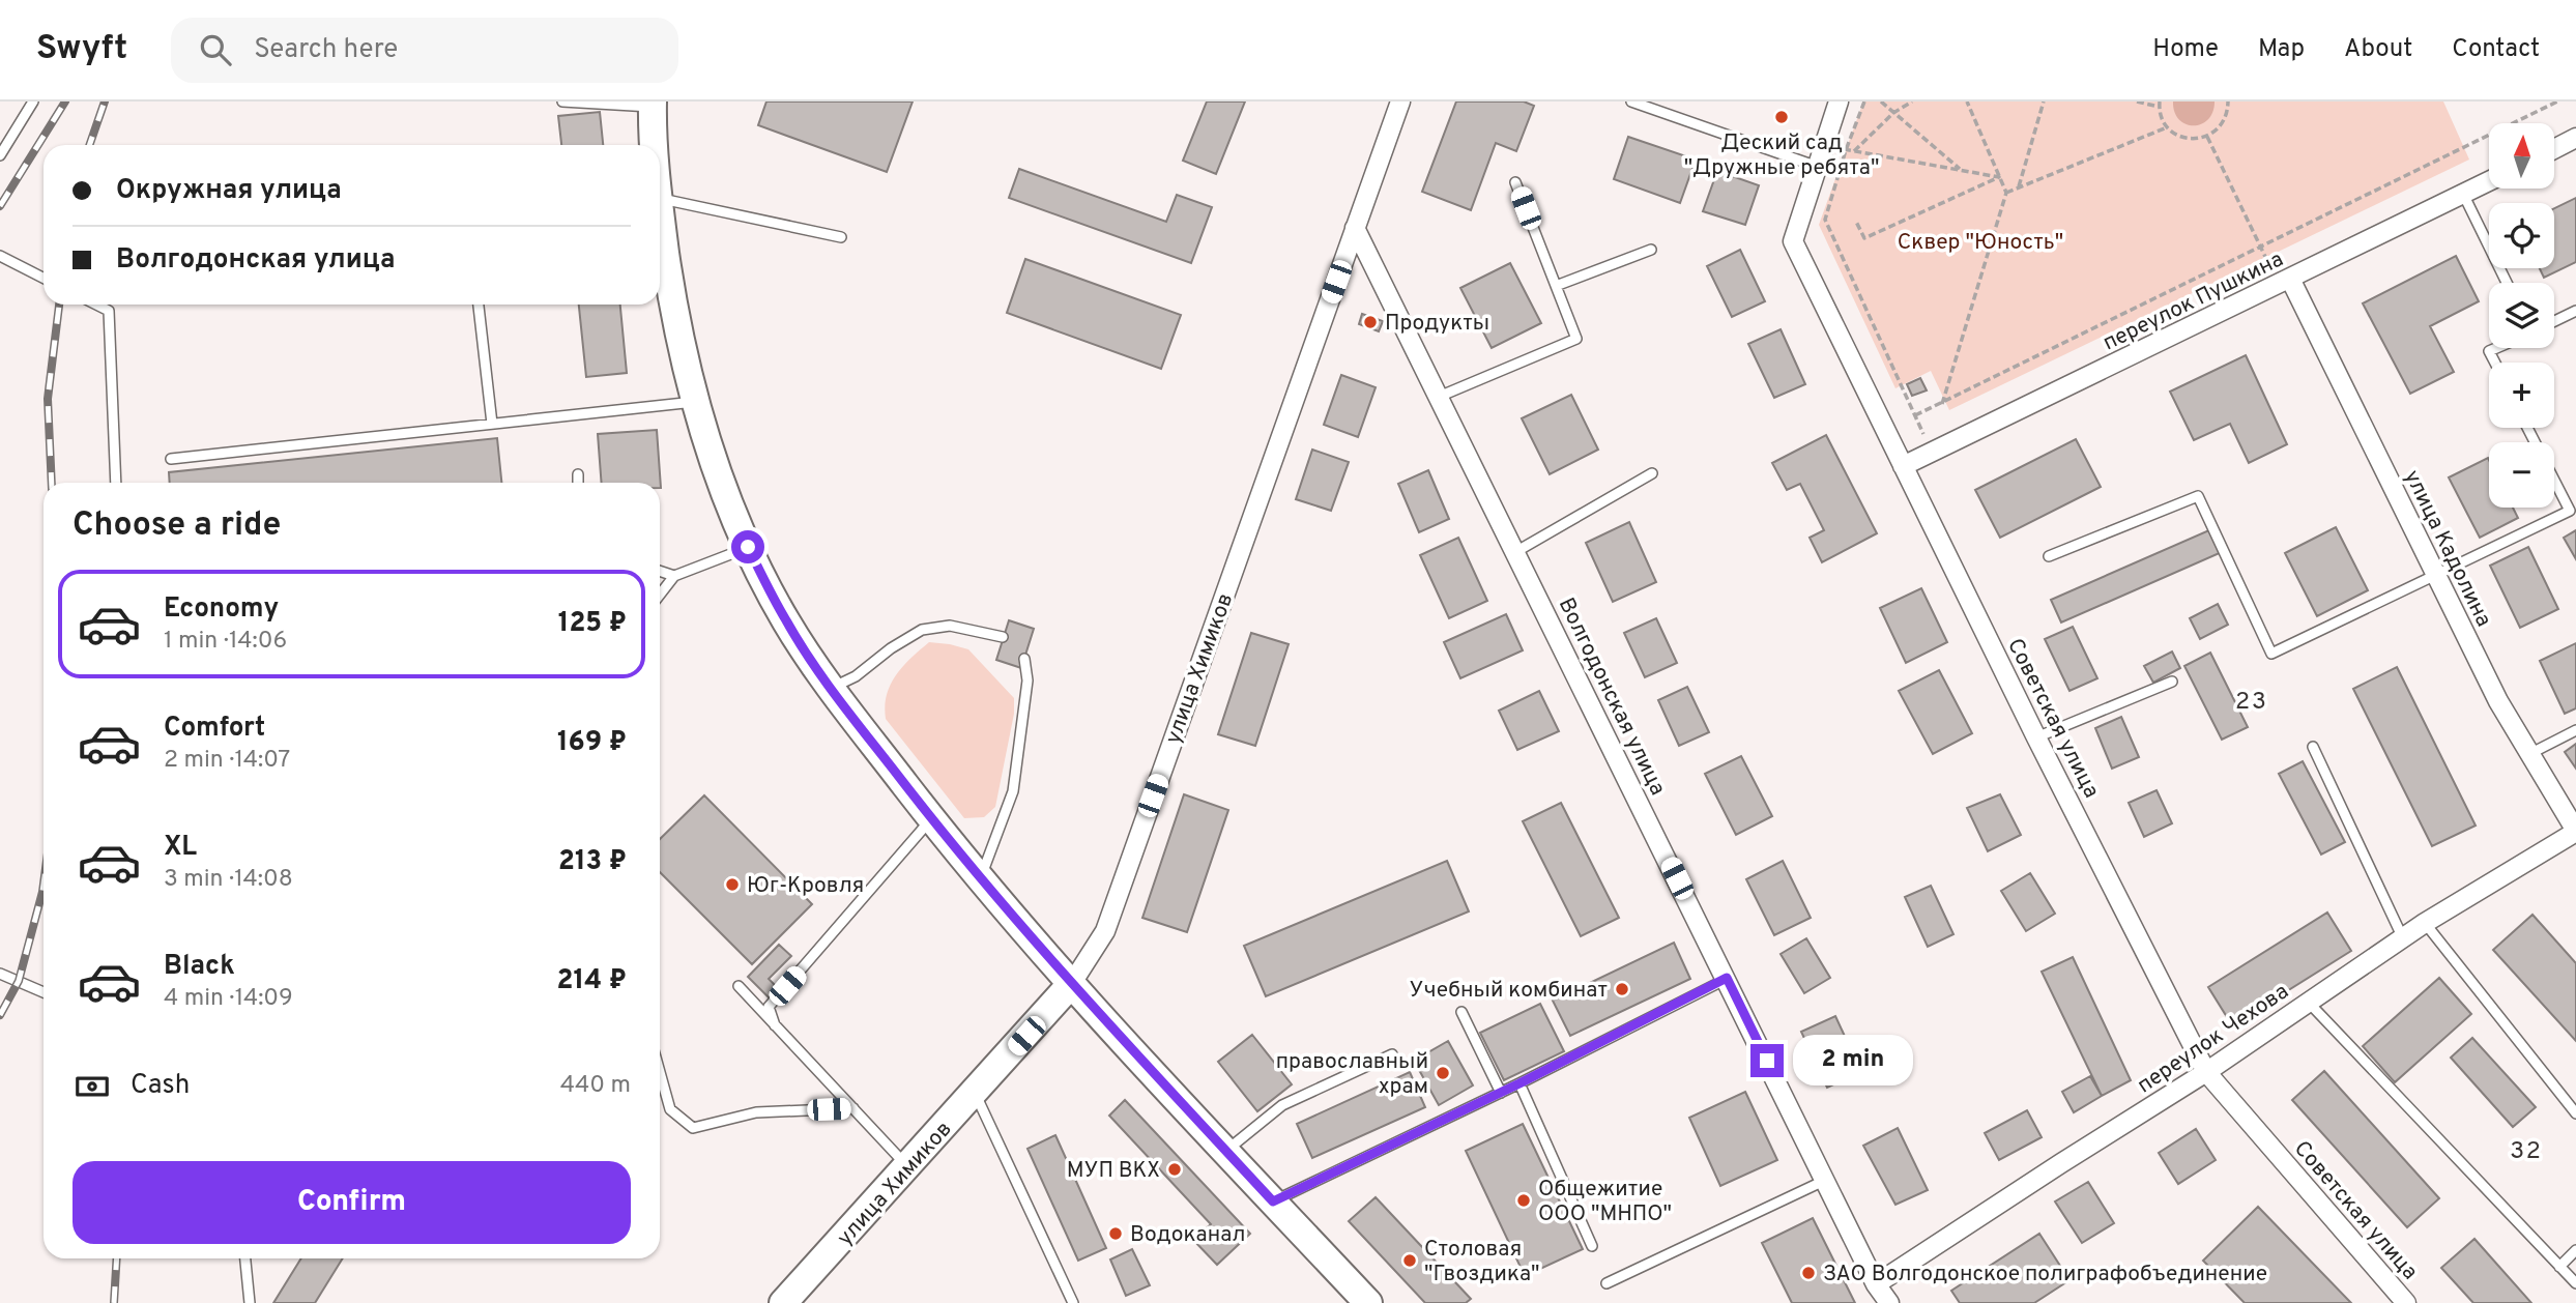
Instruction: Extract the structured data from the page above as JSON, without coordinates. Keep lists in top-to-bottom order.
{
  "streets": {
    "main road": ["улица Химиков"],
    "street": [
      "переулок Пушкина",
      "улица Кадолина",
      "Волгодонская улица",
      "Советская улица",
      "переулок Чехова"
    ]
  },
  "crossings": [
    ["переулок Пушкина", "улица Кадолина"],
    ["переулок Пушкина", "Советская улица"],
    ["улица Кадолина", "переулок Чехова"],
    ["улица Химиков", "Волгодонская улица"],
    ["Волгодонская улица", "переулок Чехова"],
    ["Советская улица", "переулок Чехова"]
  ],
  "districts": ["23", "32"],
  "parks": ["Сквер \"Юность\""],
  "places": [
    "Деский сад \"Дружные ребята\"",
    "Продукты",
    "Юг-Кровля",
    "Учебный комбинат",
    "православный храм",
    "МУП ВКХ",
    "Общежитие ООО \"МНПО\"",
    "Водоканал",
    "Столовая \"Гвоздика\"",
    "ЗАО Волгодонское полиграфобъединение"
  ],
  "north": "top",
  "page": {
    "header": "Swyft",
    "search": "Search here",
    "nav": [
      "Home",
      "Map",
      "About",
      "Contact"
    ],
    "map_buttons": ["+", "−"],
    "banner": ["Окружная улица", "Волгодонская улица"],
    "heading": "Choose a ride",
    "list": [
      {
        "name": "Economy",
        "note": "1 min · 14:06",
        "value": "125 ₽"
      },
      {
        "name": "Comfort",
        "note": "2 min · 14:07",
        "value": "169 ₽"
      },
      {
        "name": "XL",
        "note": "3 min · 14:08",
        "value": "213 ₽"
      },
      {
        "name": "Black",
        "note": "4 min · 14:09",
        "value": "214 ₽"
      }
    ],
    "bubble": "2 min",
    "pay": ["Cash", "440 m"],
    "buttons": "Confirm"
  }
}
